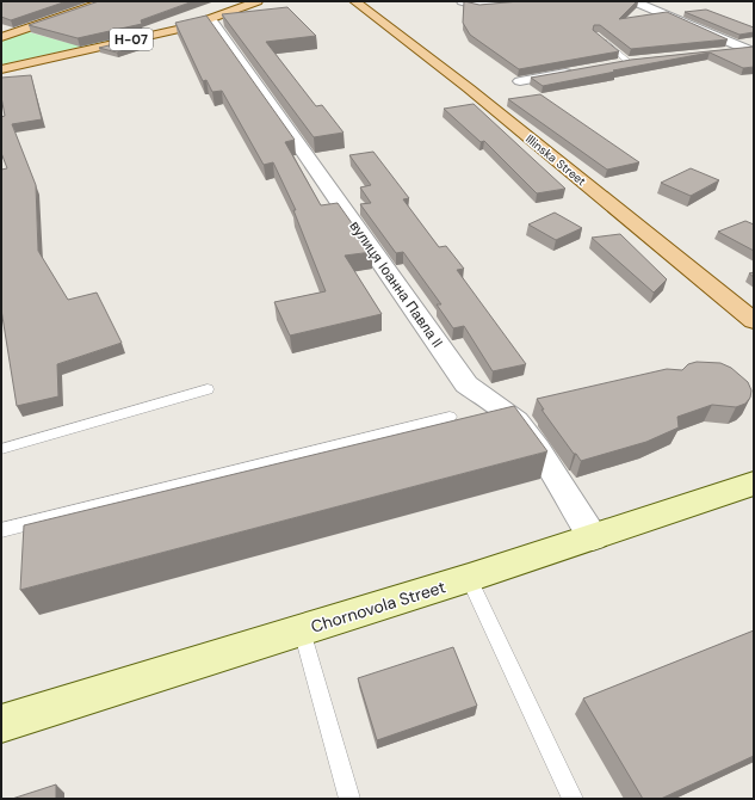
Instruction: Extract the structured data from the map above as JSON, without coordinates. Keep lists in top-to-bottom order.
{
  "streets": {
    "main road": ["Н-07", "Illinska Street", "Chornovola Street"],
    "street": ["вулиця Іоанна Павла II"]
  },
  "crossings": [
    ["Н-07", "вулиця Іоанна Павла II"],
    ["вулиця Іоанна Павла II", "Chornovola Street"]
  ]
}
